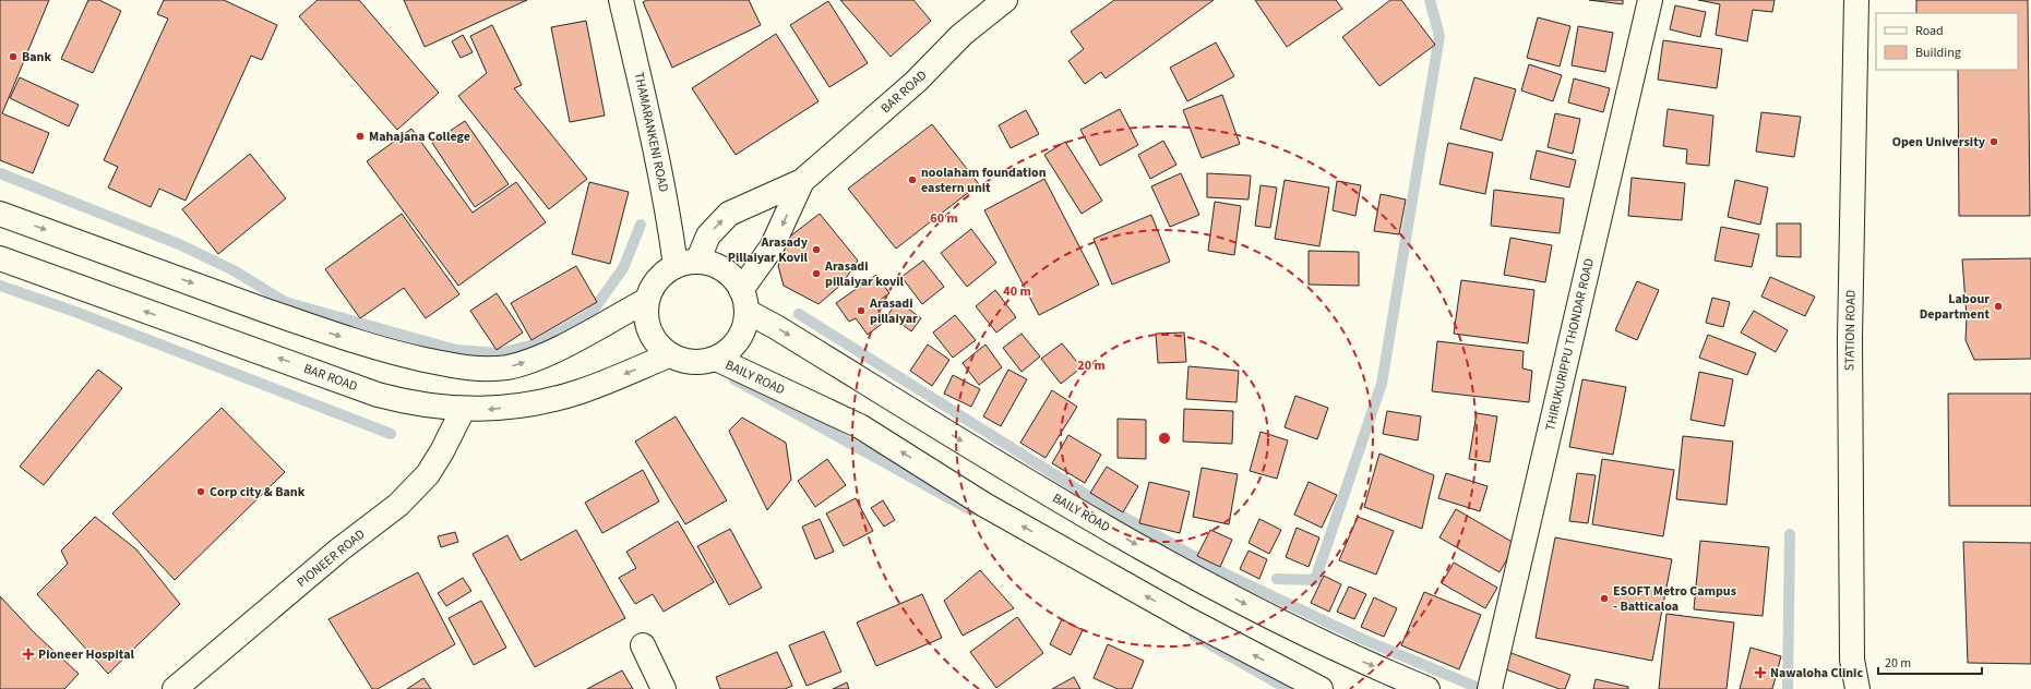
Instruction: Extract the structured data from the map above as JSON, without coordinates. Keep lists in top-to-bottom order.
{
  "streets": {
    "main road": [
      "BAR ROAD",
      "THAMARANKENI ROAD",
      "STATION ROAD",
      "THIRUKURIPPU THONDAR ROAD",
      "BAILY ROAD",
      "PIONEER ROAD"
    ]
  },
  "crossings": [
    ["BAR ROAD", "THAMARANKENI ROAD"],
    ["BAR ROAD", "BAILY ROAD"],
    ["BAR ROAD", "PIONEER ROAD"],
    ["THAMARANKENI ROAD", "BAILY ROAD"]
  ],
  "places": {
    "other": [
      "Bank",
      "Mahajana College",
      "Open University",
      "noolaham foundation eastern unit",
      "Arasady Pillaiyar Kovil",
      "Arasadi pillaiyar kovil",
      "Labour Department",
      "Arasadi pillaiyar",
      "Corp city & Bank",
      "ESOFT Metro Campus - Batticaloa"
    ],
    "health": ["Pioneer Hospital", "Nawaloha Clinic"]
  },
  "legend": ["Road", "Building"],
  "scale_bar": "20 m",
  "rings": ["60 m", "40 m", "20 m"]
}
